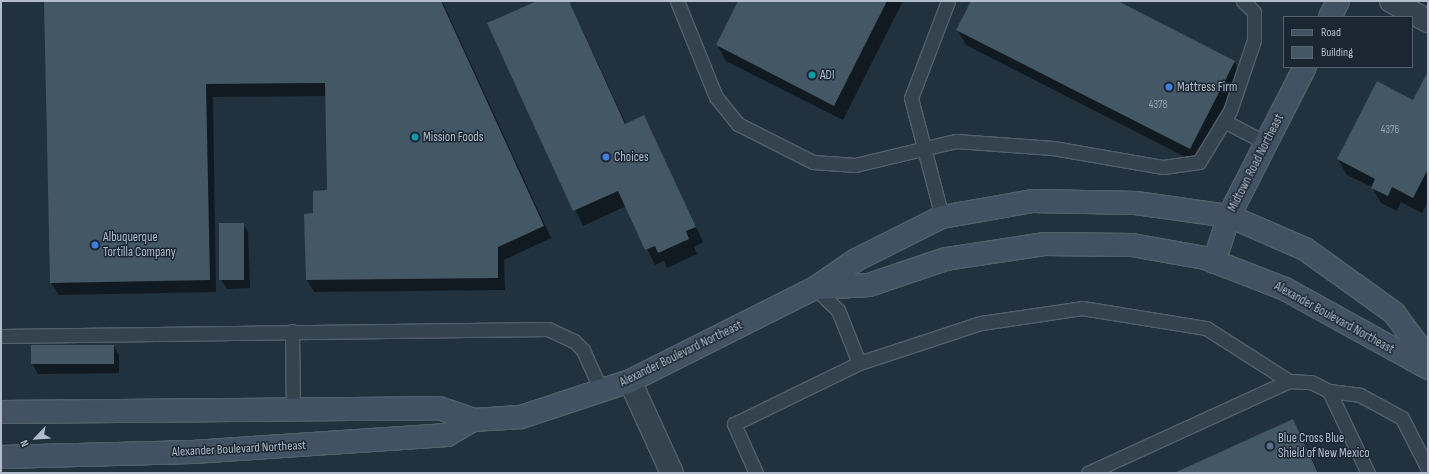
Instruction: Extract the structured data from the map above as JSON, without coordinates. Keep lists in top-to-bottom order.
{
  "streets": {
    "street": ["Midtown Road Northeast", "Alexander Boulevard Northeast"]
  },
  "crossings": [
    ["Midtown Road Northeast", "Alexander Boulevard Northeast"]
  ],
  "places": [
    "ADI",
    "Mattress Firm",
    "Mission Foods",
    "Choices",
    "Albuquerque Tortilla Company",
    "Blue Cross Blue Shield of New Mexico"
  ],
  "house_numbers": ["4378", "4376"],
  "legend": ["Road", "Building"],
  "north": "bottom left"
}
